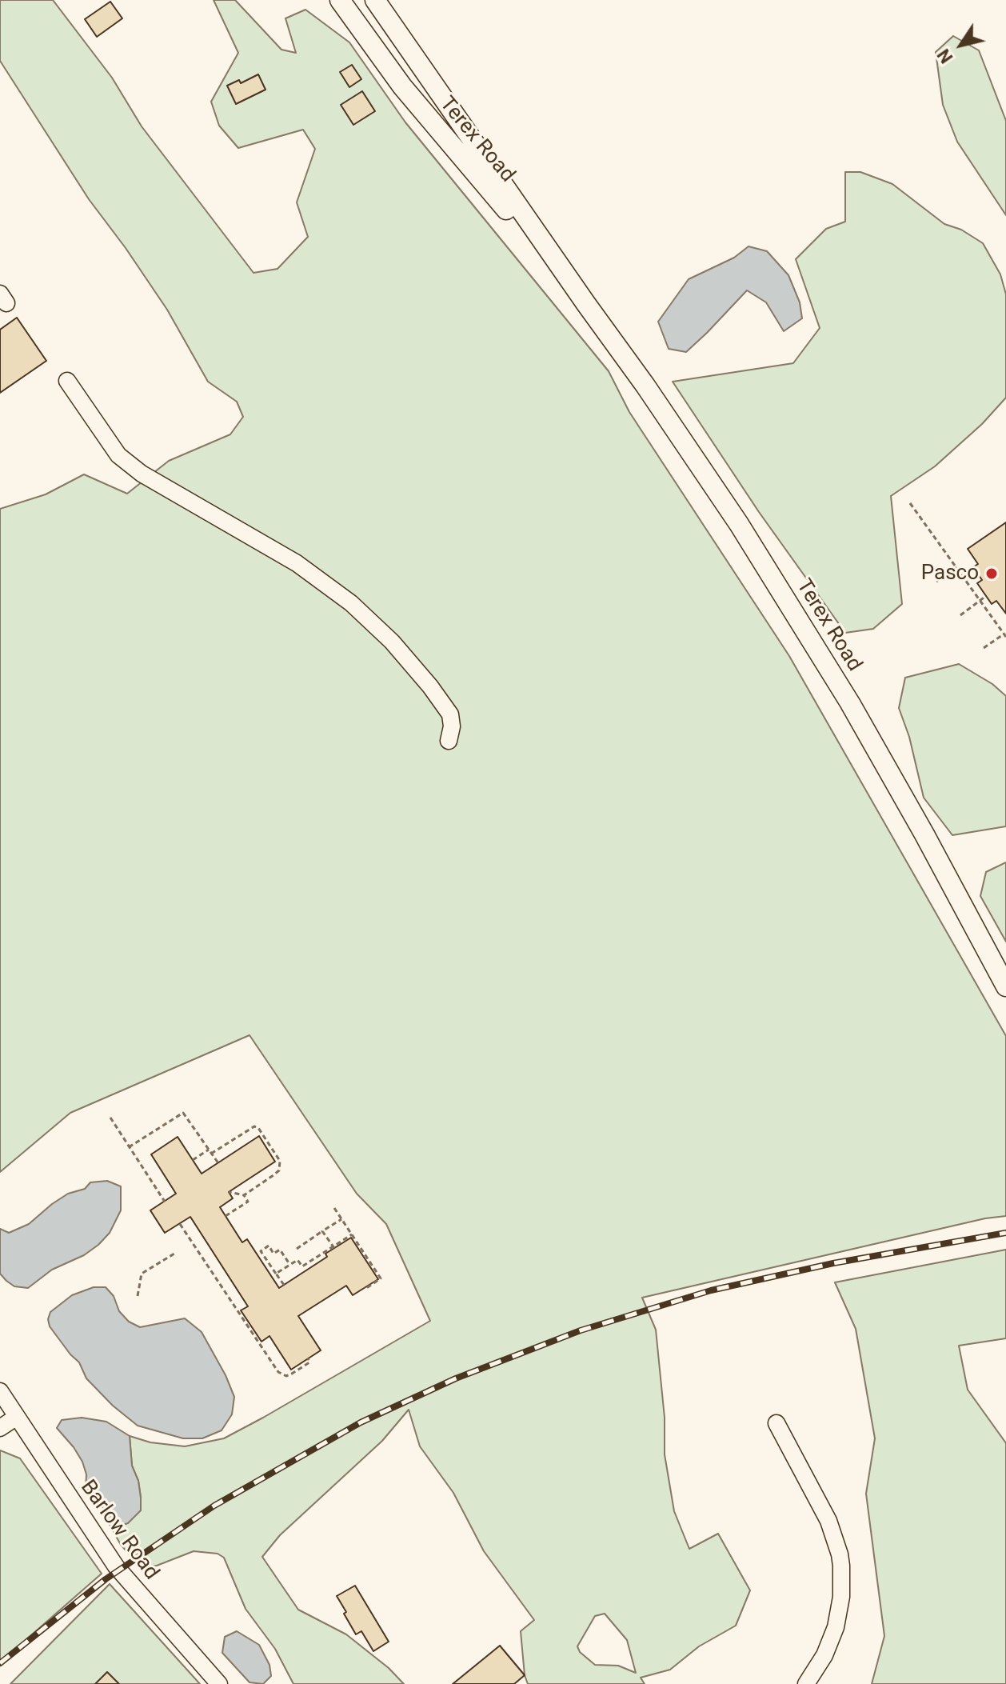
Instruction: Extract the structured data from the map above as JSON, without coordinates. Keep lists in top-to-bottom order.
{
  "streets": {
    "main road": ["Terex Road"],
    "street": ["Barlow Road"]
  },
  "places": ["Pasco"],
  "north": "bottom left"
}
